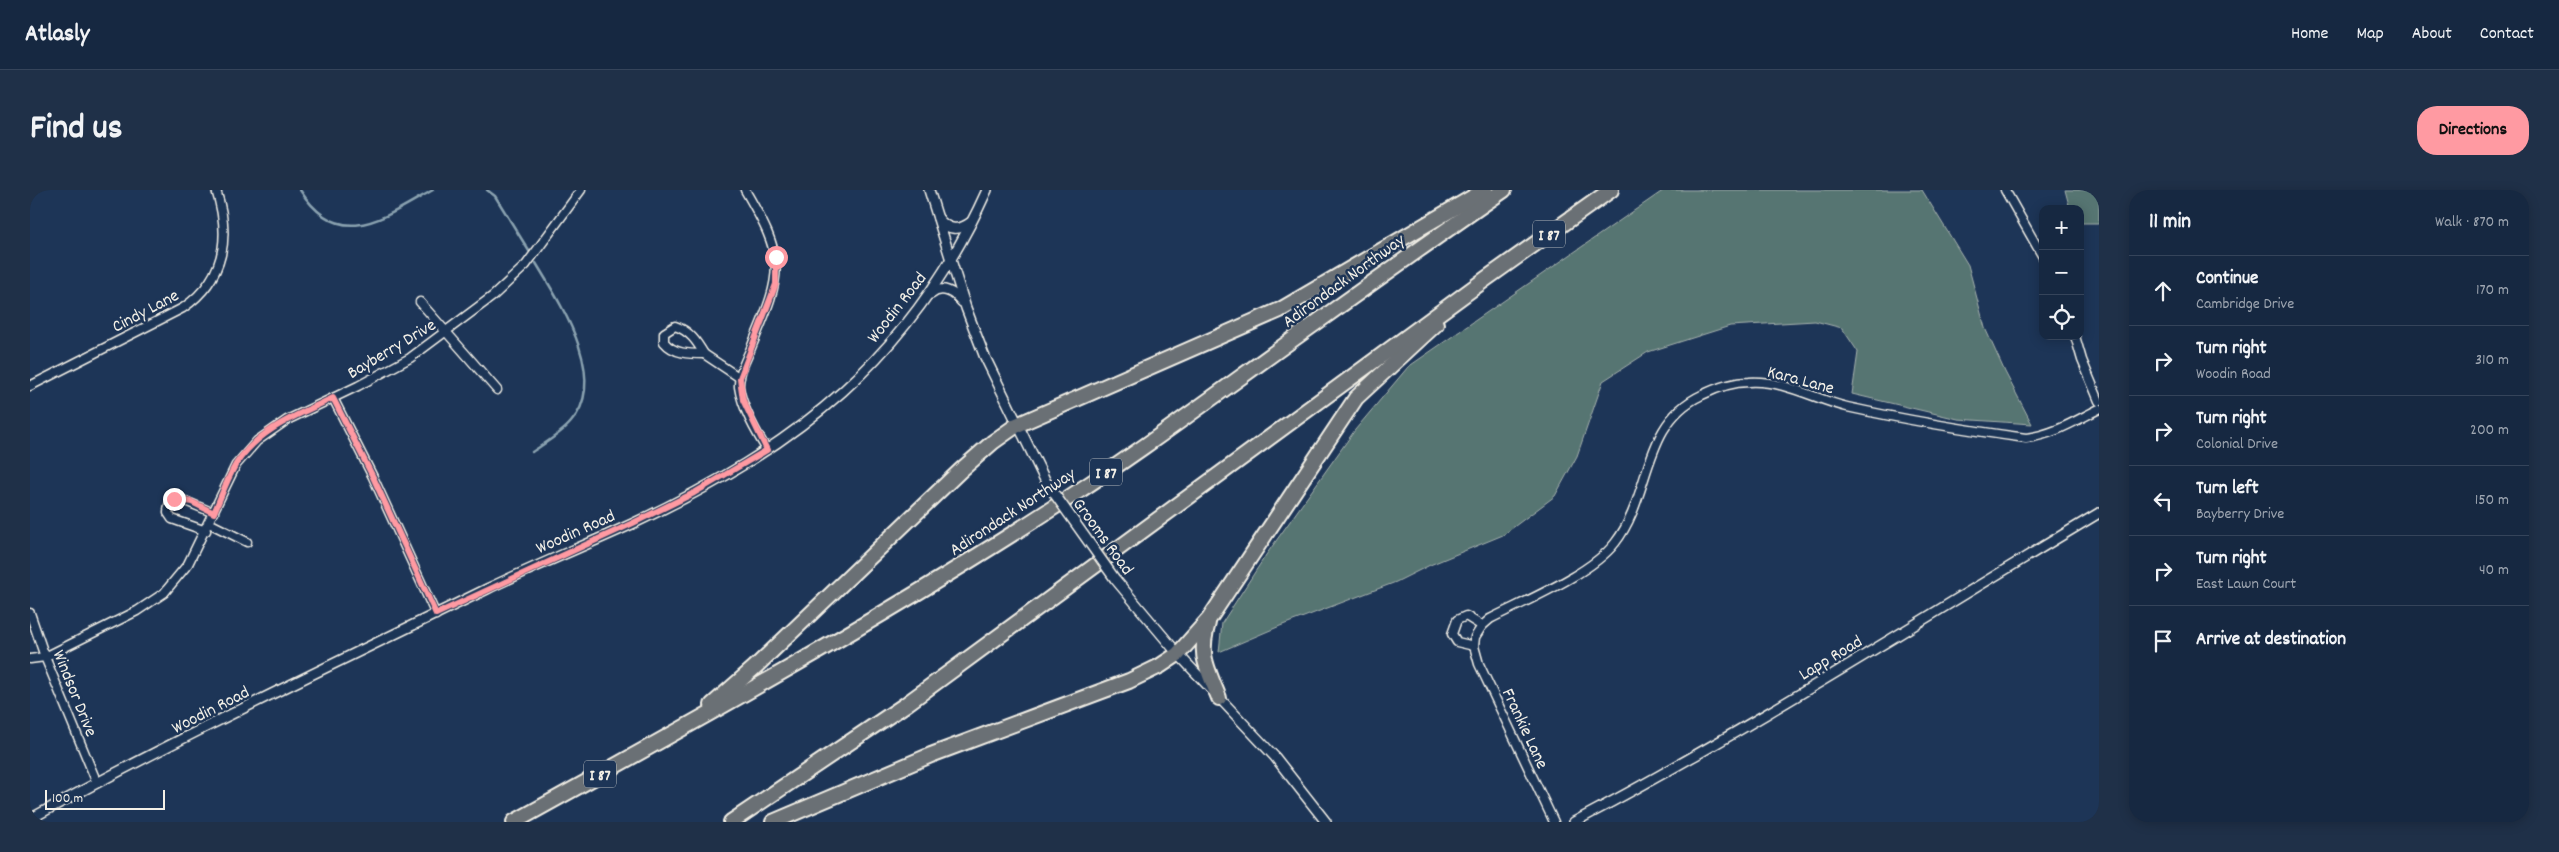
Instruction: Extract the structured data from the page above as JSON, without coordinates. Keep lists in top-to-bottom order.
{
  "streets": {
    "highway": ["I 87", "Adirondack Northway"],
    "street": [
      "Woodin Road",
      "Cindy Lane",
      "Bayberry Drive",
      "Kara Lane",
      "Grooms Road",
      "Lapp Road",
      "Windsor Drive",
      "Frankie Lane"
    ]
  },
  "crossings": [
    ["Woodin Road", "Grooms Road"],
    ["Woodin Road", "Windsor Drive"],
    ["Bayberry Drive", "Windsor Drive"],
    ["Kara Lane", "Frankie Lane"]
  ],
  "scale_bar": "100 m",
  "page": {
    "header": "Atlasly",
    "nav": [
      "Home",
      "Map",
      "About",
      "Contact"
    ],
    "title": "Find us",
    "buttons": "Directions",
    "heading": ["11 min", "Walk · 870 m"],
    "map_buttons": ["+", "−"],
    "list": [
      ["Continue", "Cambridge Drive", "170 m"],
      ["Turn right", "Woodin Road", "310 m"],
      ["Turn right", "Colonial Drive", "200 m"],
      ["Turn left", "Bayberry Drive", "150 m"],
      ["Turn right", "East Lawn Court", "40 m"],
      "Arrive at destination"
    ],
    "scale": "100 m"
  }
}
